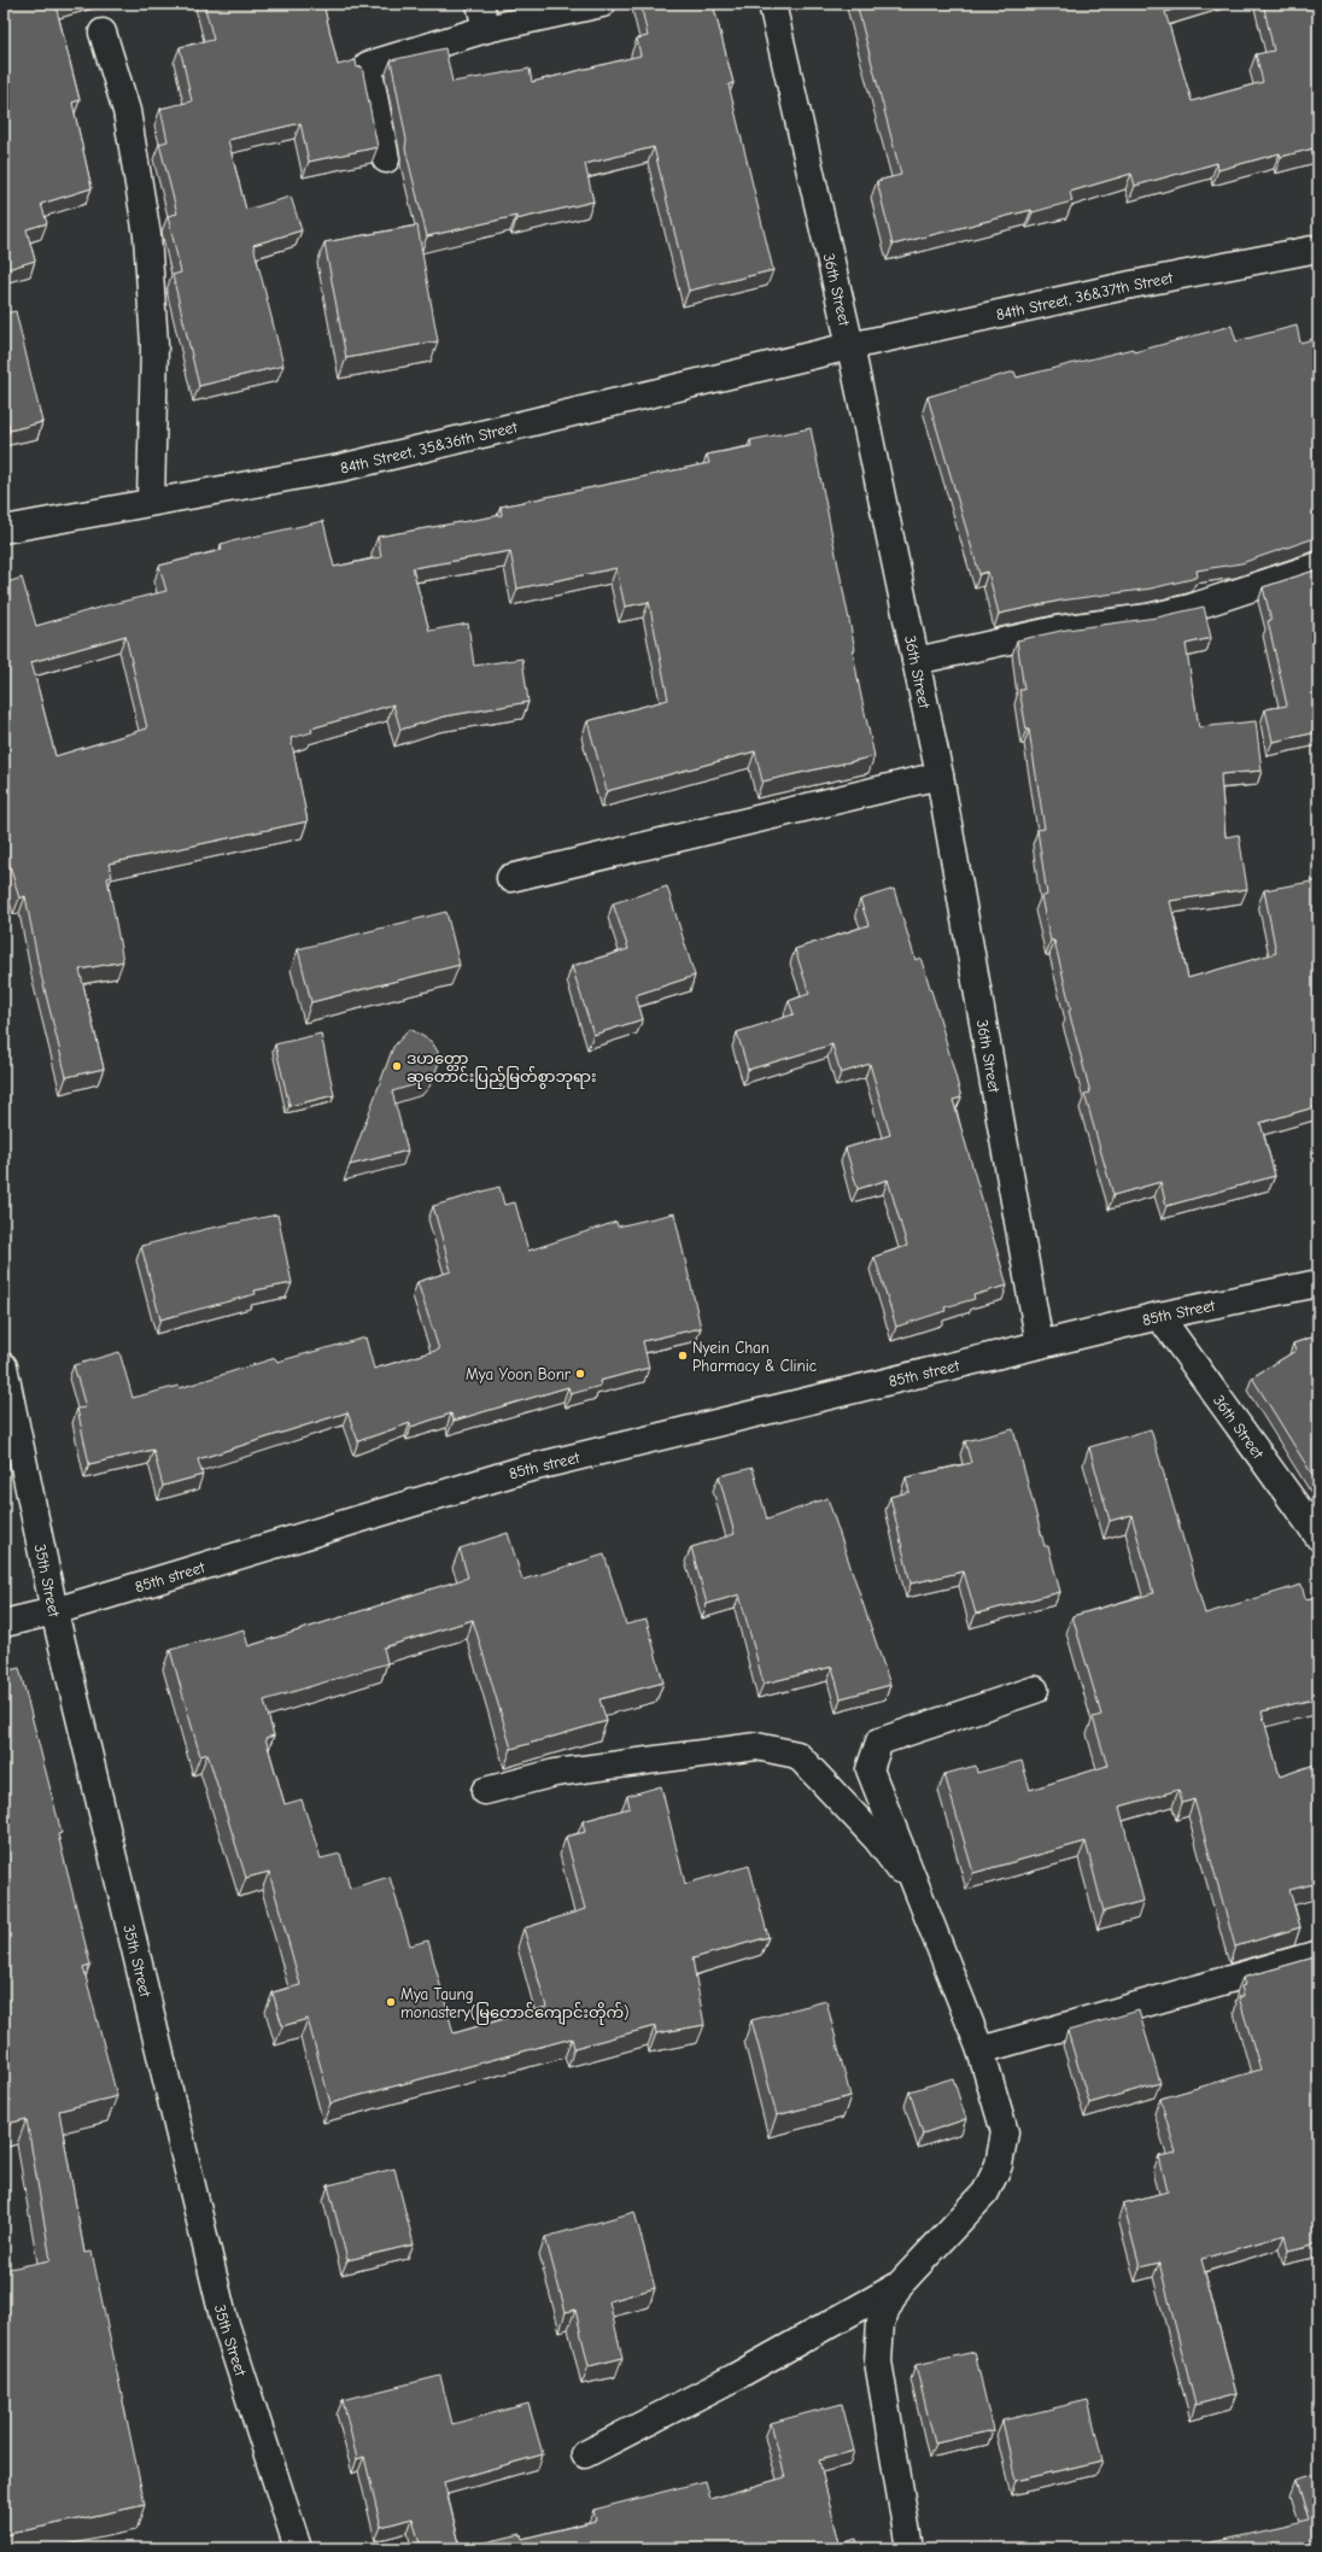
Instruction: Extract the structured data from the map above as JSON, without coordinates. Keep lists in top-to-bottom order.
{
  "streets": {
    "street": [
      "36th Street",
      "84th Street, 36&37th Street",
      "84th Street, 35&36th Street",
      "85th Street",
      "85th street",
      "35th Street"
    ]
  },
  "crossings": [
    ["36th Street", "84th Street, 36&37th Street"],
    ["36th Street", "84th Street, 35&36th Street"],
    ["36th Street", "85th Street"],
    ["36th Street", "85th street"],
    ["84th Street, 36&37th Street", "84th Street, 35&36th Street"],
    ["85th Street", "85th street"],
    ["85th street", "35th Street"]
  ],
  "places": [
    "ဒဟတ္တော ဆုတောင်းပြည့်မြတ်စွာဘုရား",
    "Nyein Chan Pharmacy & Clinic",
    "Mya Yoon Bonr",
    "Mya Taung monastery(မြတောင်ကျောင်းတိုက်)"
  ]
}
